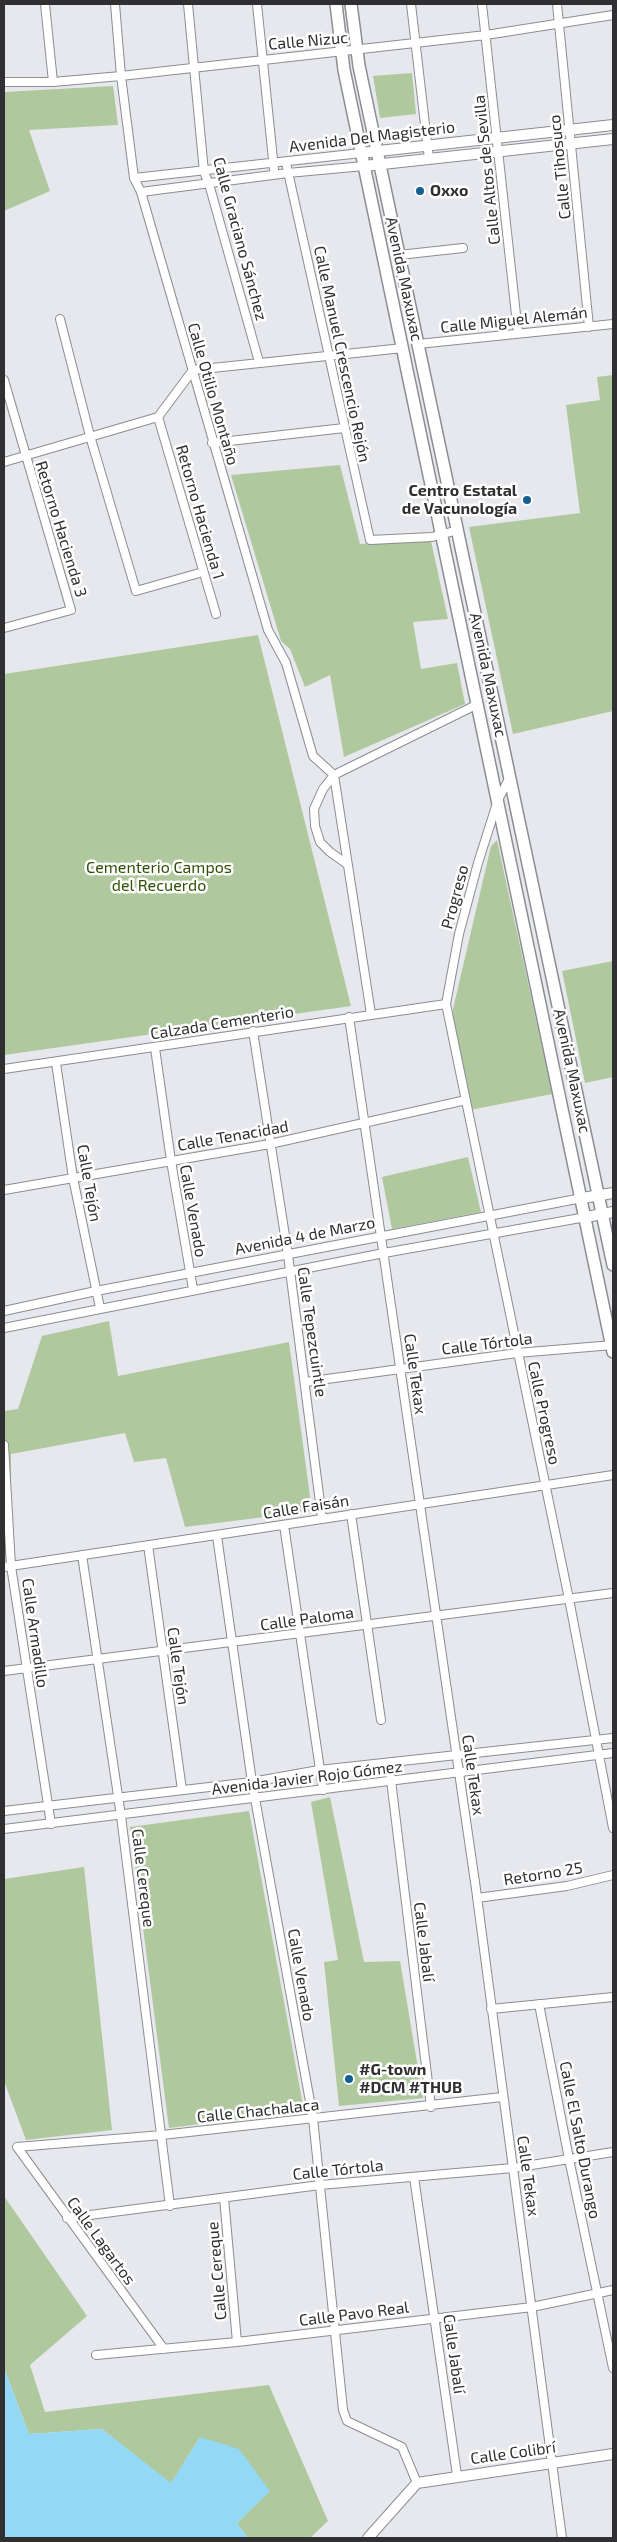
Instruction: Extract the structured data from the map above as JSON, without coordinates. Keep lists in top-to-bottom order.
{
  "streets": {
    "main road": ["Avenida Maxuxac"],
    "street": [
      "Calle Nizuc",
      "Avenida Del Magisterio",
      "Calle Tihosuco",
      "Calle Altos de Sevilla",
      "Calle Graciano Sánchez",
      "Calle Miguel Alemán",
      "Calle Manuel Crescencio Rejón",
      "Calle Otilio Montaño",
      "Retorno Hacienda 1",
      "Retorno Hacienda 3",
      "Progreso",
      "Calzada Cementerio",
      "Calle Tenacidad",
      "Calle Tejón",
      "Calle Venado",
      "Avenida 4 de Marzo",
      "Calle Tepezcuintle",
      "Calle Tórtola",
      "Calle Tekax",
      "Calle Progreso",
      "Calle Faisán",
      "Calle Paloma",
      "Calle Armadillo",
      "Avenida Javier Rojo Gómez",
      "Retorno 25",
      "Calle Cereque",
      "Calle Jabalí",
      "Calle Chachalaca",
      "Calle El Salto Durango",
      "Calle Lagartos",
      "Calle Pavo Real",
      "Calle Colibrí"
    ]
  },
  "crossings": [
    ["Calle Nizuc", "Calle Tihosuco"],
    ["Calle Nizuc", "Calle Altos de Sevilla"],
    ["Calle Nizuc", "Calle Graciano Sánchez"],
    ["Calle Nizuc", "Avenida Maxuxac"],
    ["Calle Nizuc", "Calle Otilio Montaño"],
    ["Avenida Del Magisterio", "Calle Tihosuco"],
    ["Avenida Del Magisterio", "Calle Altos de Sevilla"],
    ["Avenida Del Magisterio", "Calle Graciano Sánchez"],
    ["Avenida Del Magisterio", "Avenida Maxuxac"],
    ["Avenida Del Magisterio", "Calle Manuel Crescencio Rejón"],
    ["Avenida Del Magisterio", "Calle Otilio Montaño"],
    ["Calle Tihosuco", "Calle Miguel Alemán"],
    ["Calle Altos de Sevilla", "Calle Miguel Alemán"],
    ["Avenida Maxuxac", "Calle Miguel Alemán"],
    ["Avenida Maxuxac", "Calle Manuel Crescencio Rejón"],
    ["Avenida Maxuxac", "Progreso"],
    ["Avenida Maxuxac", "Avenida 4 de Marzo"],
    ["Avenida Maxuxac", "Calle Tórtola"],
    ["Progreso", "Calzada Cementerio"],
    ["Progreso", "Calle Progreso"],
    ["Calzada Cementerio", "Calle Tejón"],
    ["Calzada Cementerio", "Calle Venado"],
    ["Calzada Cementerio", "Calle Tepezcuintle"],
    ["Calzada Cementerio", "Calle Tekax"],
    ["Calzada Cementerio", "Calle Progreso"],
    ["Calle Tenacidad", "Calle Tejón"],
    ["Calle Tenacidad", "Calle Venado"],
    ["Calle Tenacidad", "Calle Tepezcuintle"],
    ["Calle Tenacidad", "Calle Tekax"],
    ["Calle Tenacidad", "Calle Progreso"],
    ["Calle Tejón", "Avenida 4 de Marzo"],
    ["Calle Tejón", "Calle Faisán"],
    ["Calle Tejón", "Calle Paloma"],
    ["Calle Tejón", "Avenida Javier Rojo Gómez"],
    ["Calle Venado", "Avenida 4 de Marzo"],
    ["Calle Venado", "Calle Tórtola"],
    ["Calle Venado", "Calle Faisán"],
    ["Calle Venado", "Calle Paloma"],
    ["Calle Venado", "Avenida Javier Rojo Gómez"],
    ["Calle Venado", "Calle Chachalaca"],
    ["Calle Venado", "Calle Pavo Real"],
    ["Calle Venado", "Calle Colibrí"],
    ["Avenida 4 de Marzo", "Calle Tepezcuintle"],
    ["Avenida 4 de Marzo", "Calle Tekax"],
    ["Avenida 4 de Marzo", "Calle Progreso"],
    ["Calle Tepezcuintle", "Calle Tórtola"],
    ["Calle Tepezcuintle", "Calle Faisán"],
    ["Calle Tórtola", "Calle Tekax"],
    ["Calle Tórtola", "Calle Progreso"],
    ["Calle Tórtola", "Calle Cereque"],
    ["Calle Tórtola", "Calle Jabalí"],
    ["Calle Tórtola", "Calle El Salto Durango"],
    ["Calle Tórtola", "Calle Lagartos"],
    ["Calle Tekax", "Calle Faisán"],
    ["Calle Tekax", "Calle Paloma"],
    ["Calle Tekax", "Avenida Javier Rojo Gómez"],
    ["Calle Tekax", "Retorno 25"],
    ["Calle Tekax", "Calle Chachalaca"],
    ["Calle Tekax", "Calle Pavo Real"],
    ["Calle Tekax", "Calle Colibrí"],
    ["Calle Progreso", "Calle Faisán"],
    ["Calle Progreso", "Calle Paloma"],
    ["Calle Progreso", "Avenida Javier Rojo Gómez"],
    ["Calle Faisán", "Calle Armadillo"],
    ["Calle Faisán", "Calle Cereque"],
    ["Calle Paloma", "Calle Armadillo"],
    ["Calle Paloma", "Calle Cereque"],
    ["Calle Armadillo", "Avenida Javier Rojo Gómez"],
    ["Avenida Javier Rojo Gómez", "Calle Cereque"],
    ["Avenida Javier Rojo Gómez", "Calle Jabalí"],
    ["Calle Cereque", "Calle Chachalaca"],
    ["Calle Cereque", "Calle Pavo Real"],
    ["Calle Jabalí", "Calle Chachalaca"],
    ["Calle Jabalí", "Calle Pavo Real"],
    ["Calle Jabalí", "Calle Colibrí"],
    ["Calle Chachalaca", "Calle Lagartos"],
    ["Calle El Salto Durango", "Calle Pavo Real"],
    ["Calle Lagartos", "Calle Pavo Real"]
  ],
  "parks": ["Cementerio Campos del Recuerdo"],
  "places": ["Oxxo", "Centro Estatal de Vacunología", "#G-town #DCM #THUB"]
}
